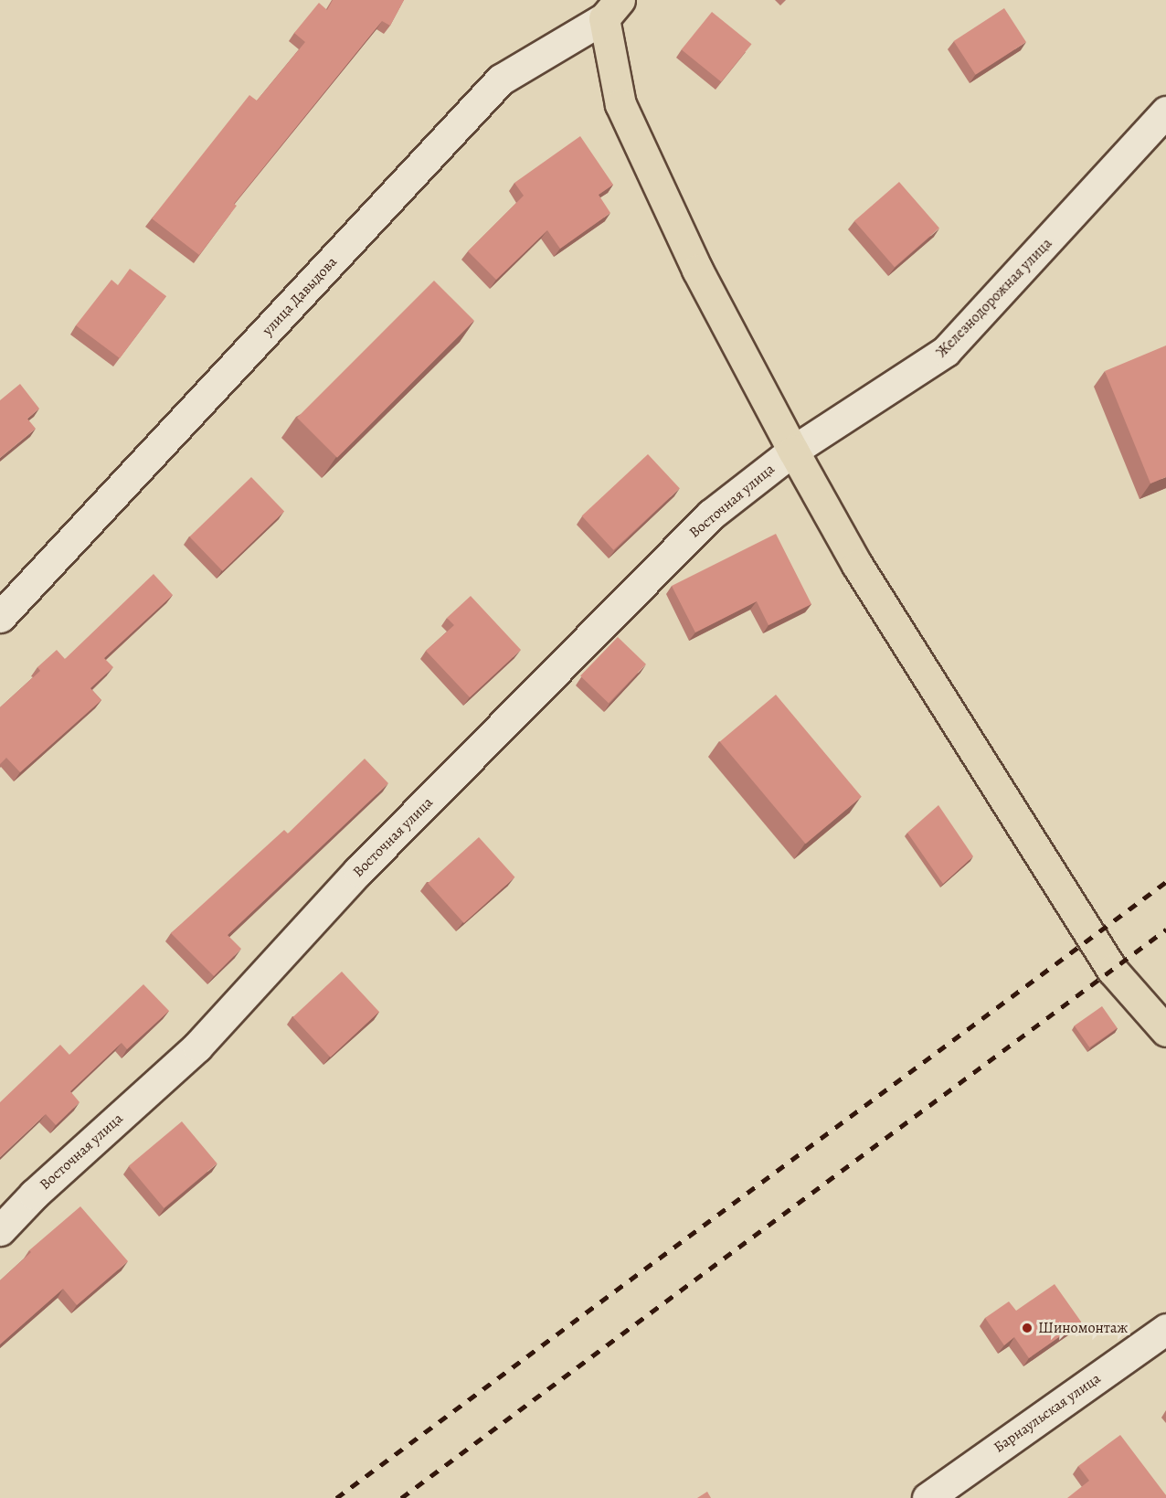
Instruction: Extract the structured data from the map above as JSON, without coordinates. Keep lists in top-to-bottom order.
{
  "streets": {
    "street": [
      "улица Давыдова",
      "Железнодорожная улица",
      "Восточная улица",
      "Барнаульская улица"
    ]
  },
  "crossings": [
    ["Железнодорожная улица", "Восточная улица"]
  ],
  "places": ["Шиномонтаж"]
}
